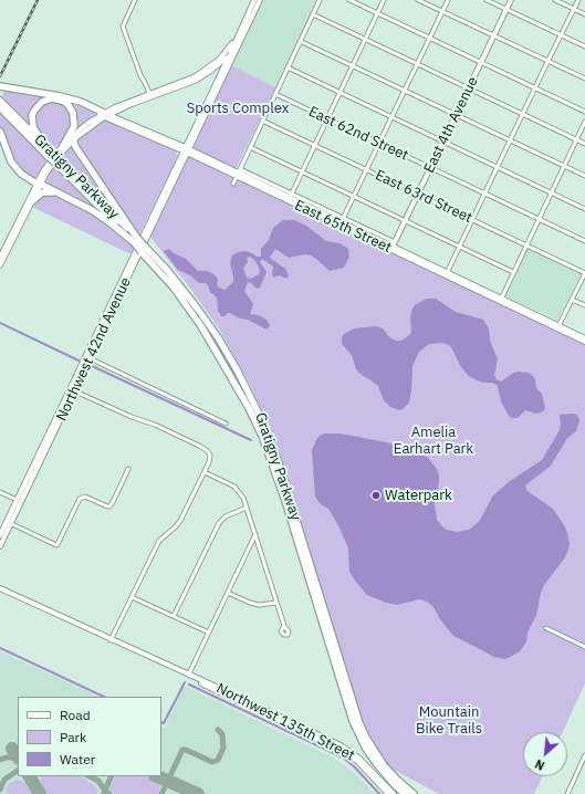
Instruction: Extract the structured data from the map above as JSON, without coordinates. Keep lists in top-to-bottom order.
{
  "streets": {
    "highway": ["Gratigny Parkway"],
    "main road": [
      "East 4th Avenue",
      "East 65th Street",
      "Northwest 42nd Avenue",
      "Northwest 135th Street"
    ],
    "street": ["East 62nd Street", "East 63rd Street"]
  },
  "crossings": [
    ["East 4th Avenue", "East 62nd Street"],
    ["East 4th Avenue", "East 63rd Street"],
    ["East 4th Avenue", "East 65th Street"],
    ["East 65th Street", "Northwest 42nd Avenue"]
  ],
  "parks": ["Sports Complex", "Amelia Earhart Park", "Mountain Bike Trails"],
  "places": ["Waterpark"],
  "legend": ["Road", "Park", "Water"],
  "north": "bottom left"
}
